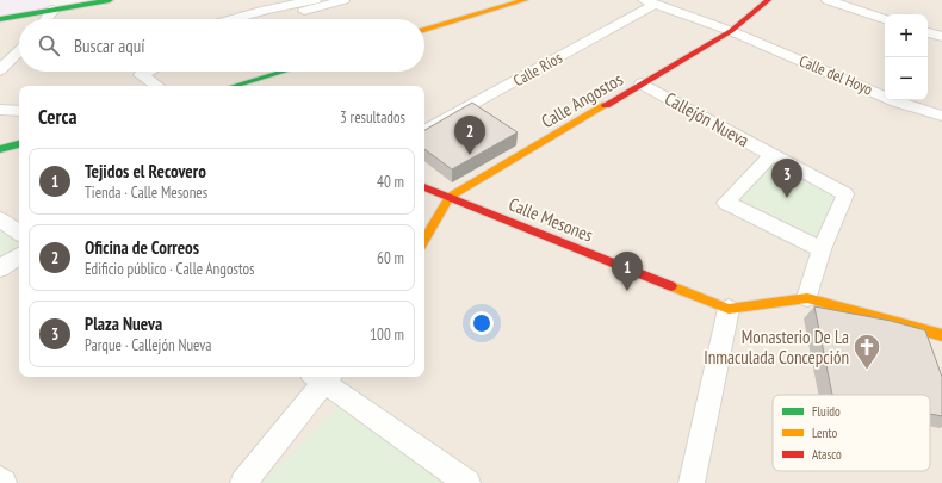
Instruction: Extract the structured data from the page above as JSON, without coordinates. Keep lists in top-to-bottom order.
{
  "streets": {
    "main road": ["Calle Angostos", "Calle Mesones"],
    "street": ["Calle Ríos", "Calle del Hoyo", "Callejón Nueva"]
  },
  "crossings": [
    ["Calle Ríos", "Calle del Hoyo"],
    ["Calle del Hoyo", "Calle Angostos"],
    ["Calle Angostos", "Callejón Nueva"],
    ["Calle Angostos", "Calle Mesones"]
  ],
  "places": {
    "church": ["Monasterio De La Inmaculada Concepción"]
  },
  "legend": ["Fluido", "Lento", "Atasco"],
  "page": {
    "map_buttons": ["+", "−"],
    "search": "Buscar aquí",
    "heading": ["Cerca", "3 resultados"],
    "pins": ["2", "3", "1"],
    "list": [
      {
        "mark": "1",
        "name": "Tejidos el Recovero",
        "note": "Tienda · Calle Mesones",
        "value": "40 m"
      },
      {
        "mark": "2",
        "name": "Oficina de Correos",
        "note": "Edificio público · Calle Angostos",
        "value": "60 m"
      },
      {
        "mark": "3",
        "name": "Plaza Nueva",
        "note": "Parque · Callejón Nueva",
        "value": "100 m"
      }
    ]
  }
}
